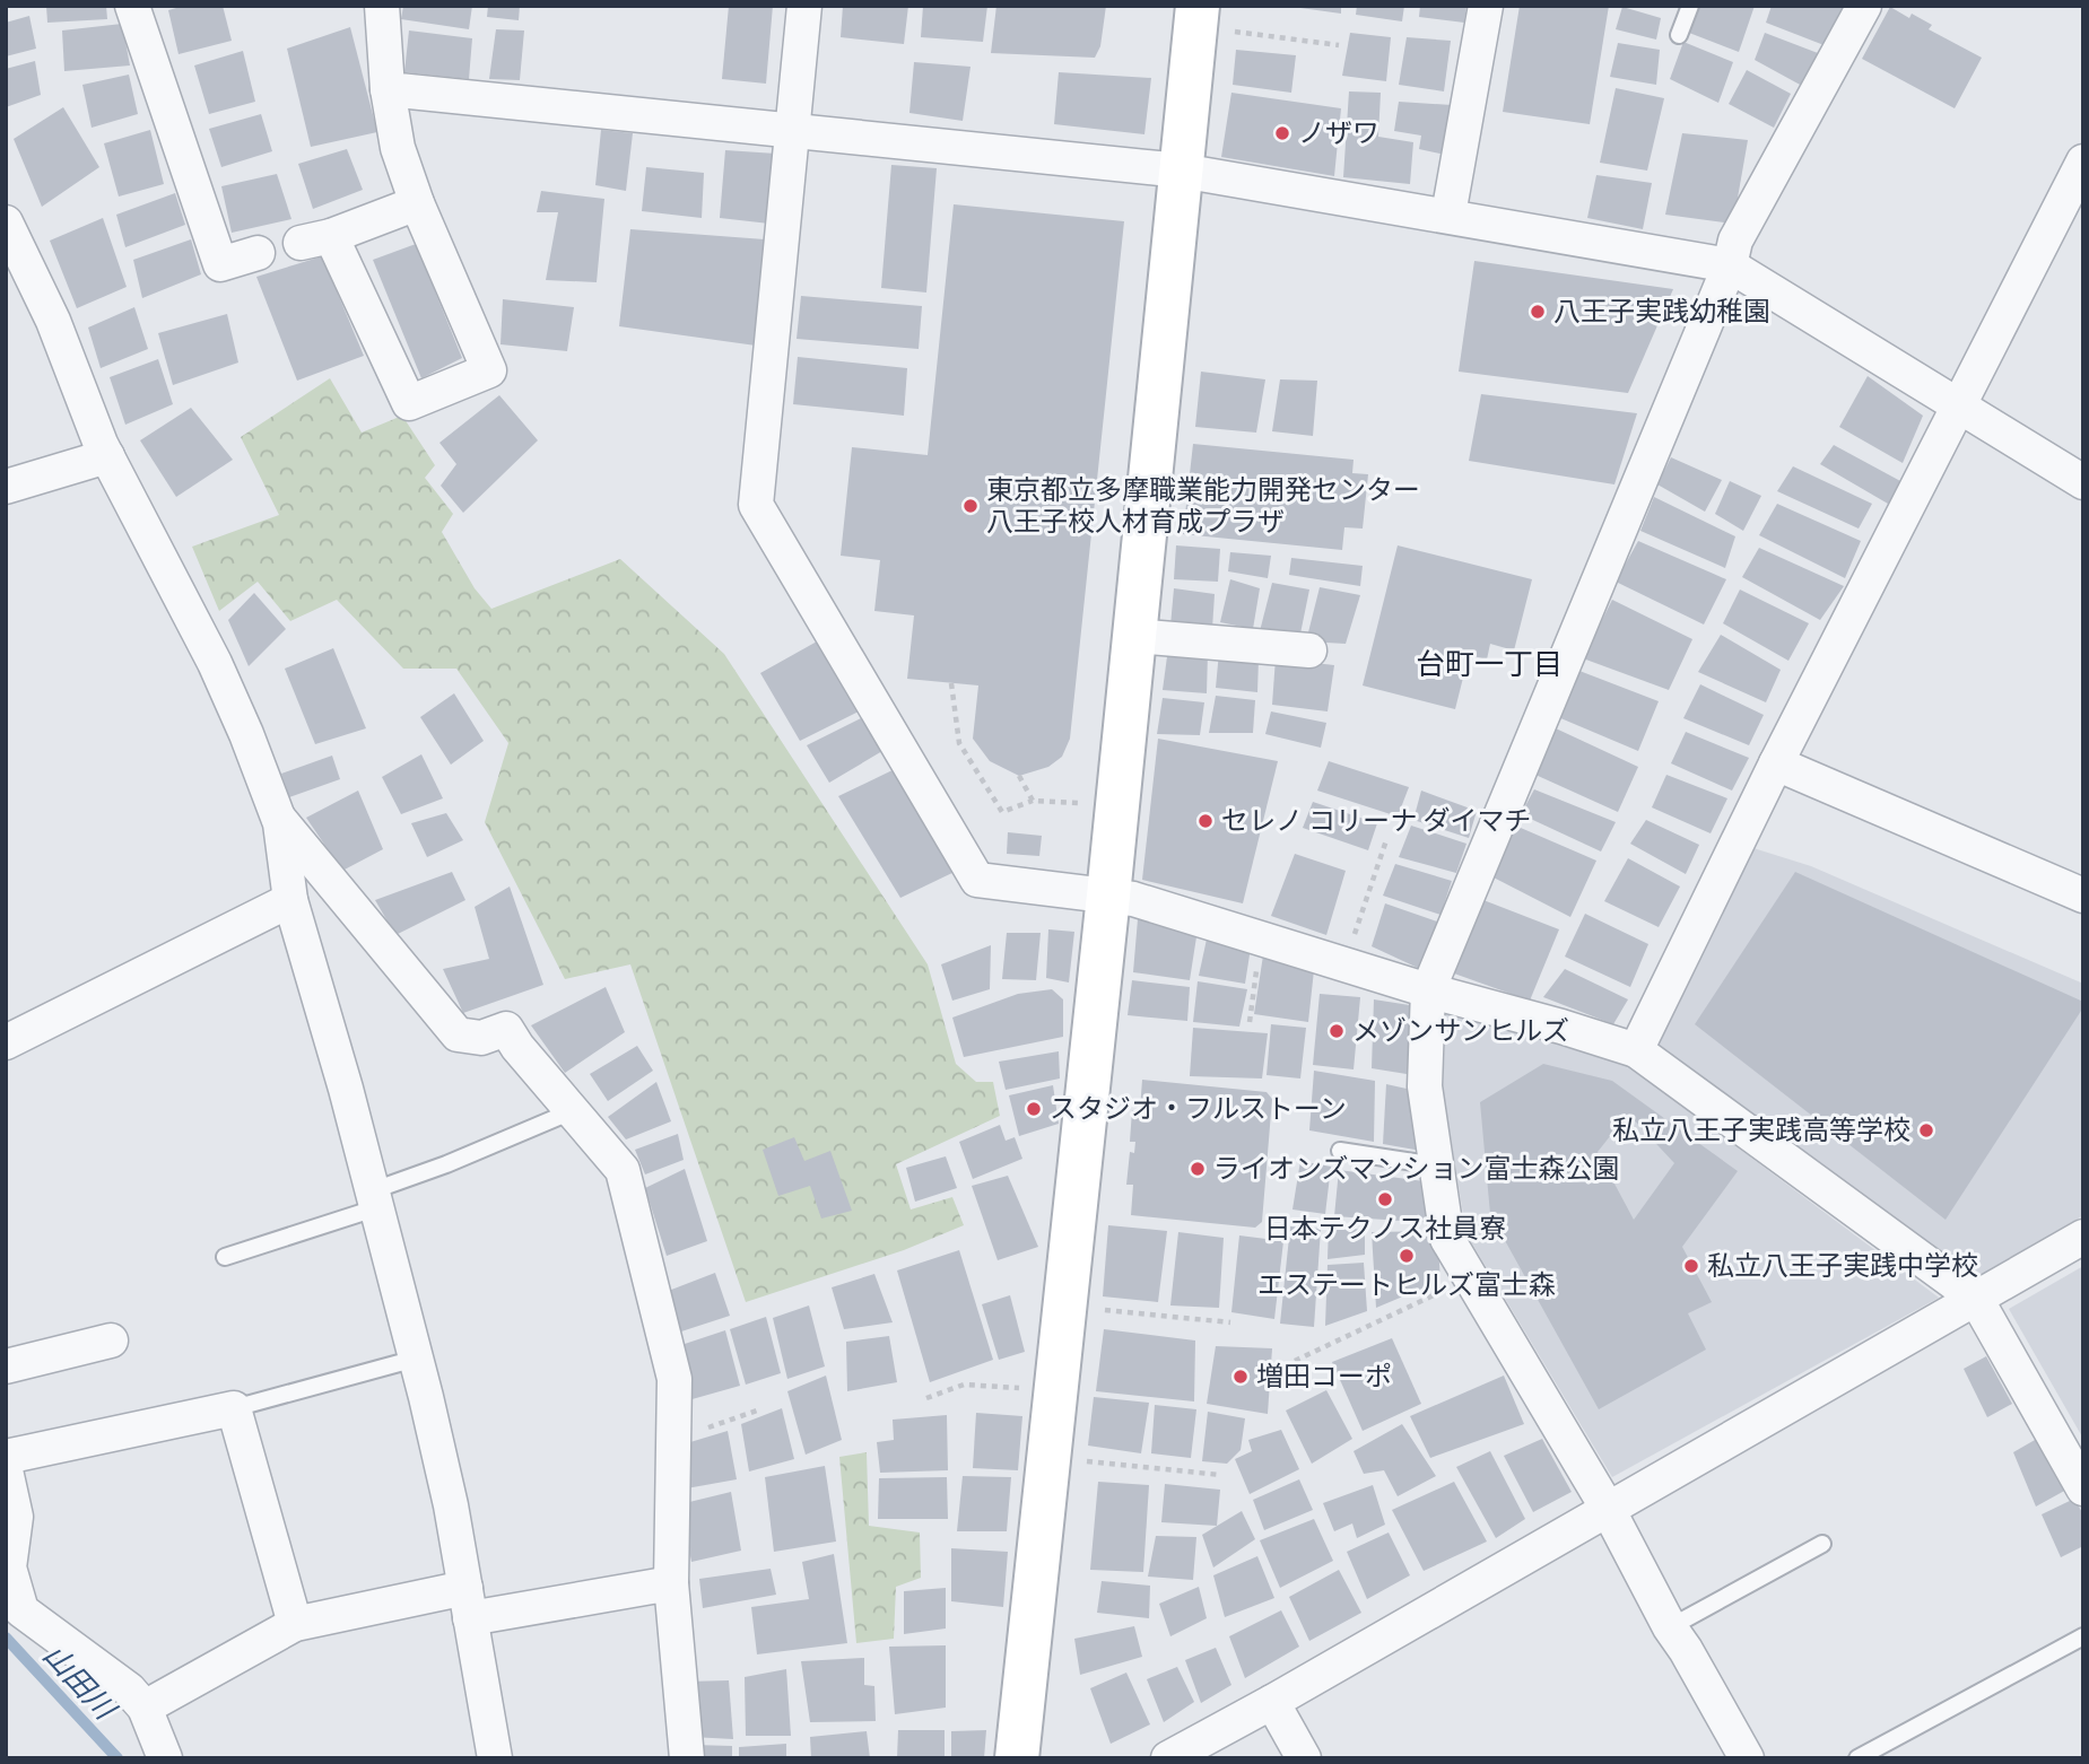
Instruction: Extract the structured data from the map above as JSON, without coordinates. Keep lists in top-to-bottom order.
{
  "districts": ["台町一丁目"],
  "water": ["山田川"],
  "places": [
    "ノザワ",
    "八王子実践幼稚園",
    "東京都立多摩職業能力開発センター 八王子校人材育成プラザ",
    "セレノ コリーナ ダイマチ",
    "メゾンサンヒルズ",
    "スタジオ・フルストーン",
    "私立八王子実践高等学校",
    "ライオンズマンション富士森公園",
    "日本テクノス社員寮",
    "エステートヒルズ富士森",
    "私立八王子実践中学校",
    "増田コーポ"
  ]
}
